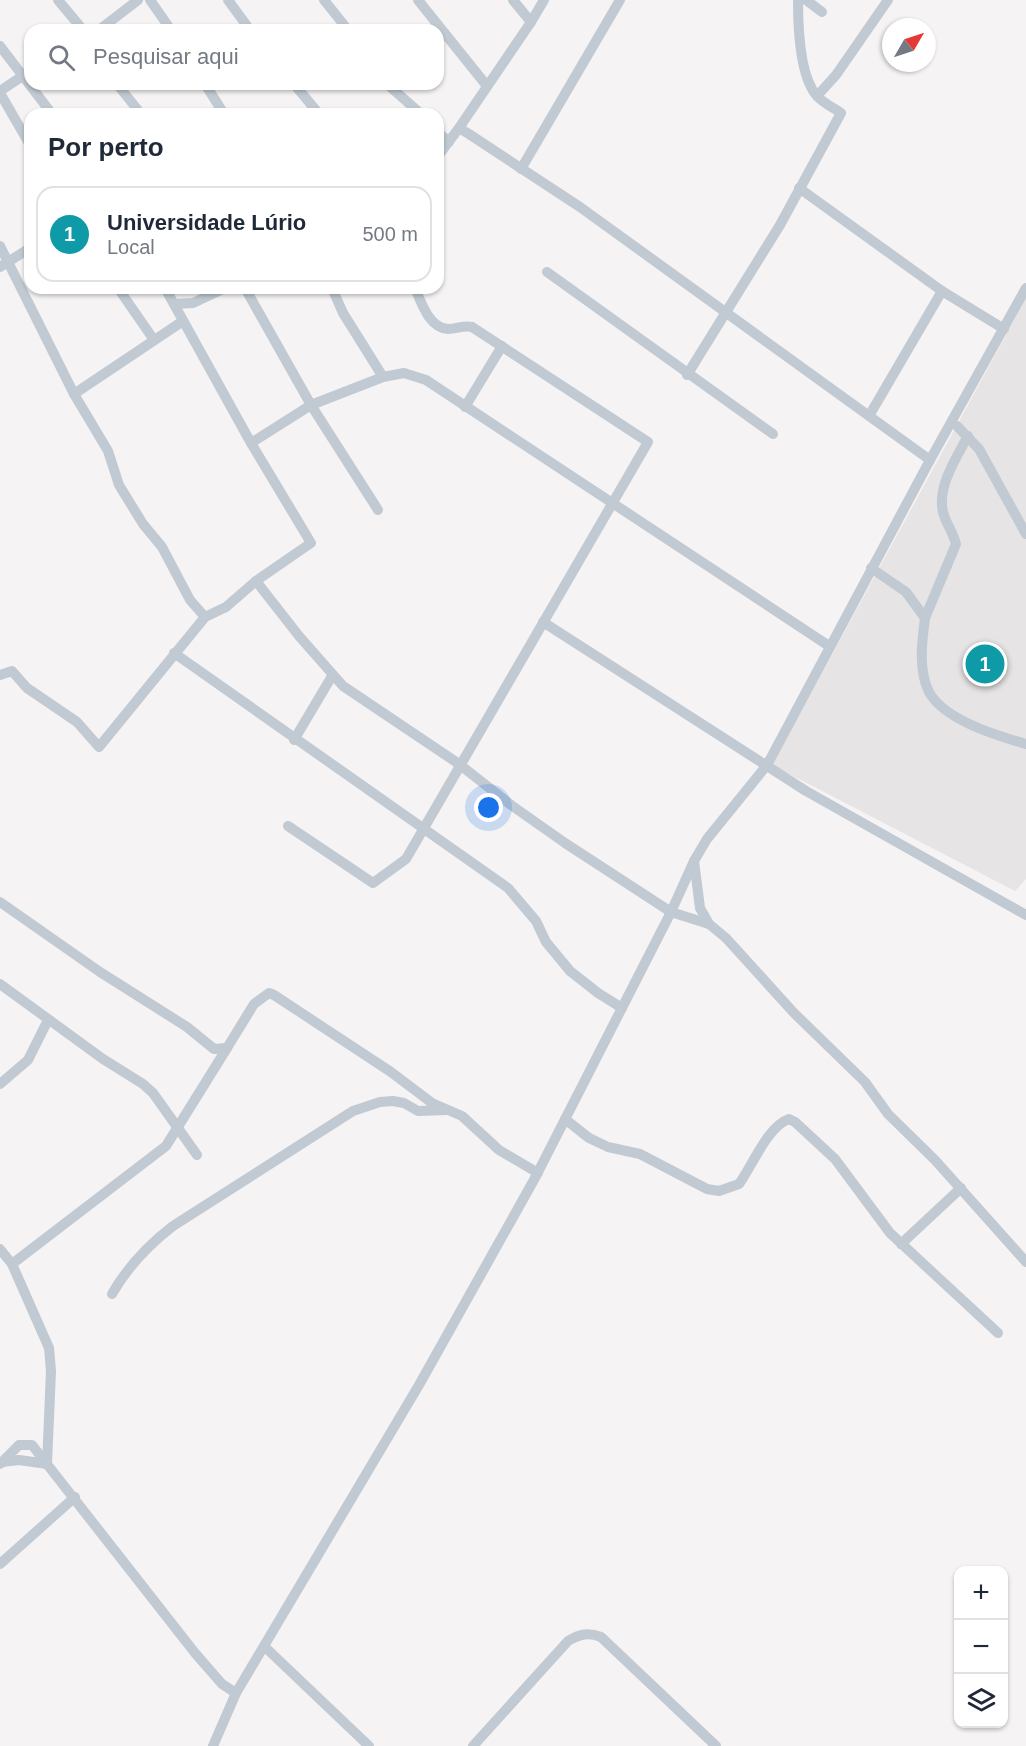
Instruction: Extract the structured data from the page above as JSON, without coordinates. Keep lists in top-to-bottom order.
{
  "north": "top right",
  "page": {
    "search": "Pesquisar aqui",
    "heading": "Por perto",
    "list": [
      {
        "mark": "1",
        "name": "Universidade Lúrio",
        "note": "Local",
        "value": "500 m"
      }
    ],
    "pins": "1",
    "map_buttons": ["+", "−"]
  }
}
